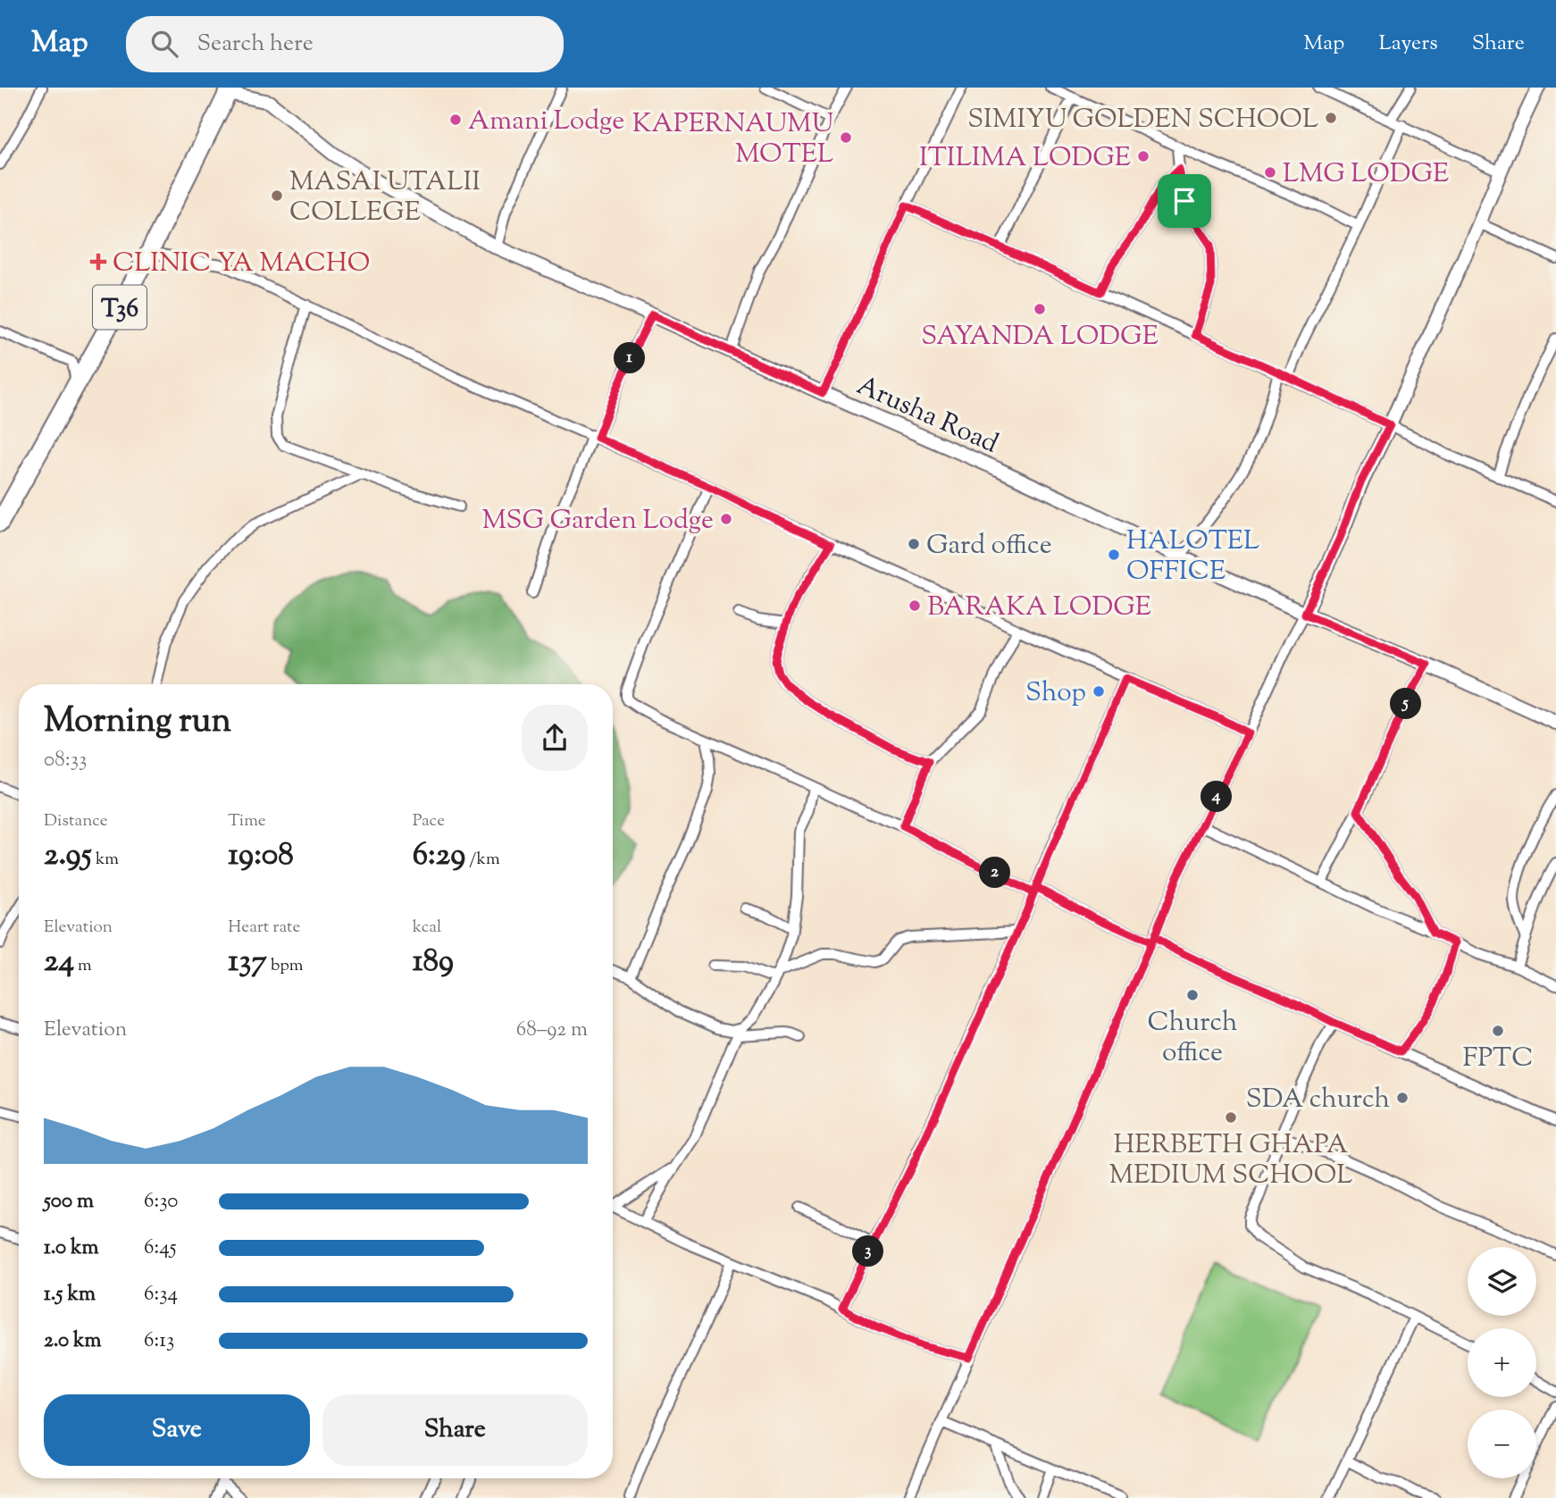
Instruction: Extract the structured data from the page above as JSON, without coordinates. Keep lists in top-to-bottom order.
{
  "streets": {
    "highway": ["T36"],
    "main road": ["Arusha Road"]
  },
  "crossings": [
    ["T36", "Arusha Road"]
  ],
  "places": {
    "other": [
      "SIMIYU GOLDEN SCHOOL",
      "Amani Lodge",
      "KAPERNAUMU MOTEL",
      "ITILIMA LODGE",
      "LMG LODGE",
      "MASAI UTALII COLLEGE",
      "SAYANDA LODGE",
      "MSG Garden Lodge",
      "Gard office",
      "HALOTEL OFFICE",
      "BARAKA LODGE",
      "Shop",
      "Church office",
      "FPTC",
      "SDA church",
      "HERBETH GHAPA MEDIUM SCHOOL"
    ],
    "health": ["CLINIC YA MACHO"]
  },
  "page": {
    "header": "Map",
    "search": "Search here",
    "nav": ["Map", "Layers", "Share"],
    "pins": [
      "1",
      "5",
      "4",
      "2",
      "3"
    ],
    "heading": ["Morning run", "08:33"],
    "stats": [
      ["Distance", "2.95 km"],
      ["Time", "19:08"],
      ["Pace", "6:29 /km"],
      ["Elevation", "24 m"],
      ["Heart rate", "137 bpm"],
      ["kcal", "189"]
    ],
    "chart": ["Elevation", "68–92 m"],
    "list": [
      {
        "name": "500 m",
        "note": "6:30"
      },
      {
        "name": "1.0 km",
        "note": "6:45"
      },
      {
        "name": "1.5 km",
        "note": "6:34"
      },
      {
        "name": "2.0 km",
        "note": "6:13"
      }
    ],
    "map_buttons": ["+", "−"],
    "buttons": ["Save", "Share"]
  }
}
